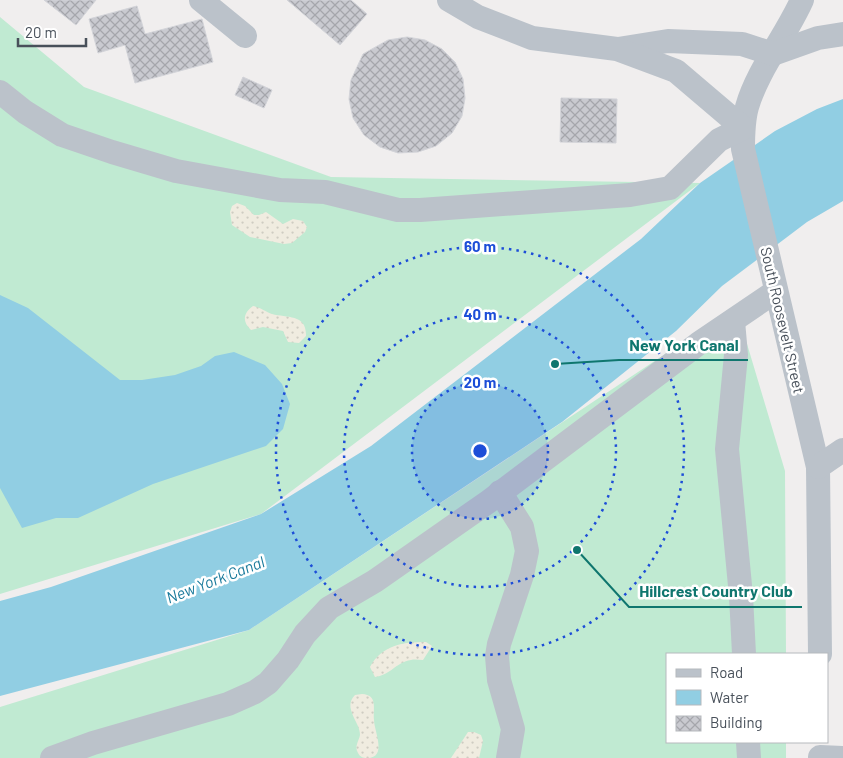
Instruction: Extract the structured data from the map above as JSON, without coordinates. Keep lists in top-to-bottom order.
{
  "streets": {
    "street": ["South Roosevelt Street"]
  },
  "water": ["New York Canal"],
  "places": ["New York Canal", "Hillcrest Country Club"],
  "legend": ["Road", "Water", "Building"],
  "scale_bar": "20 m",
  "rings": ["60 m", "40 m", "20 m"]
}
